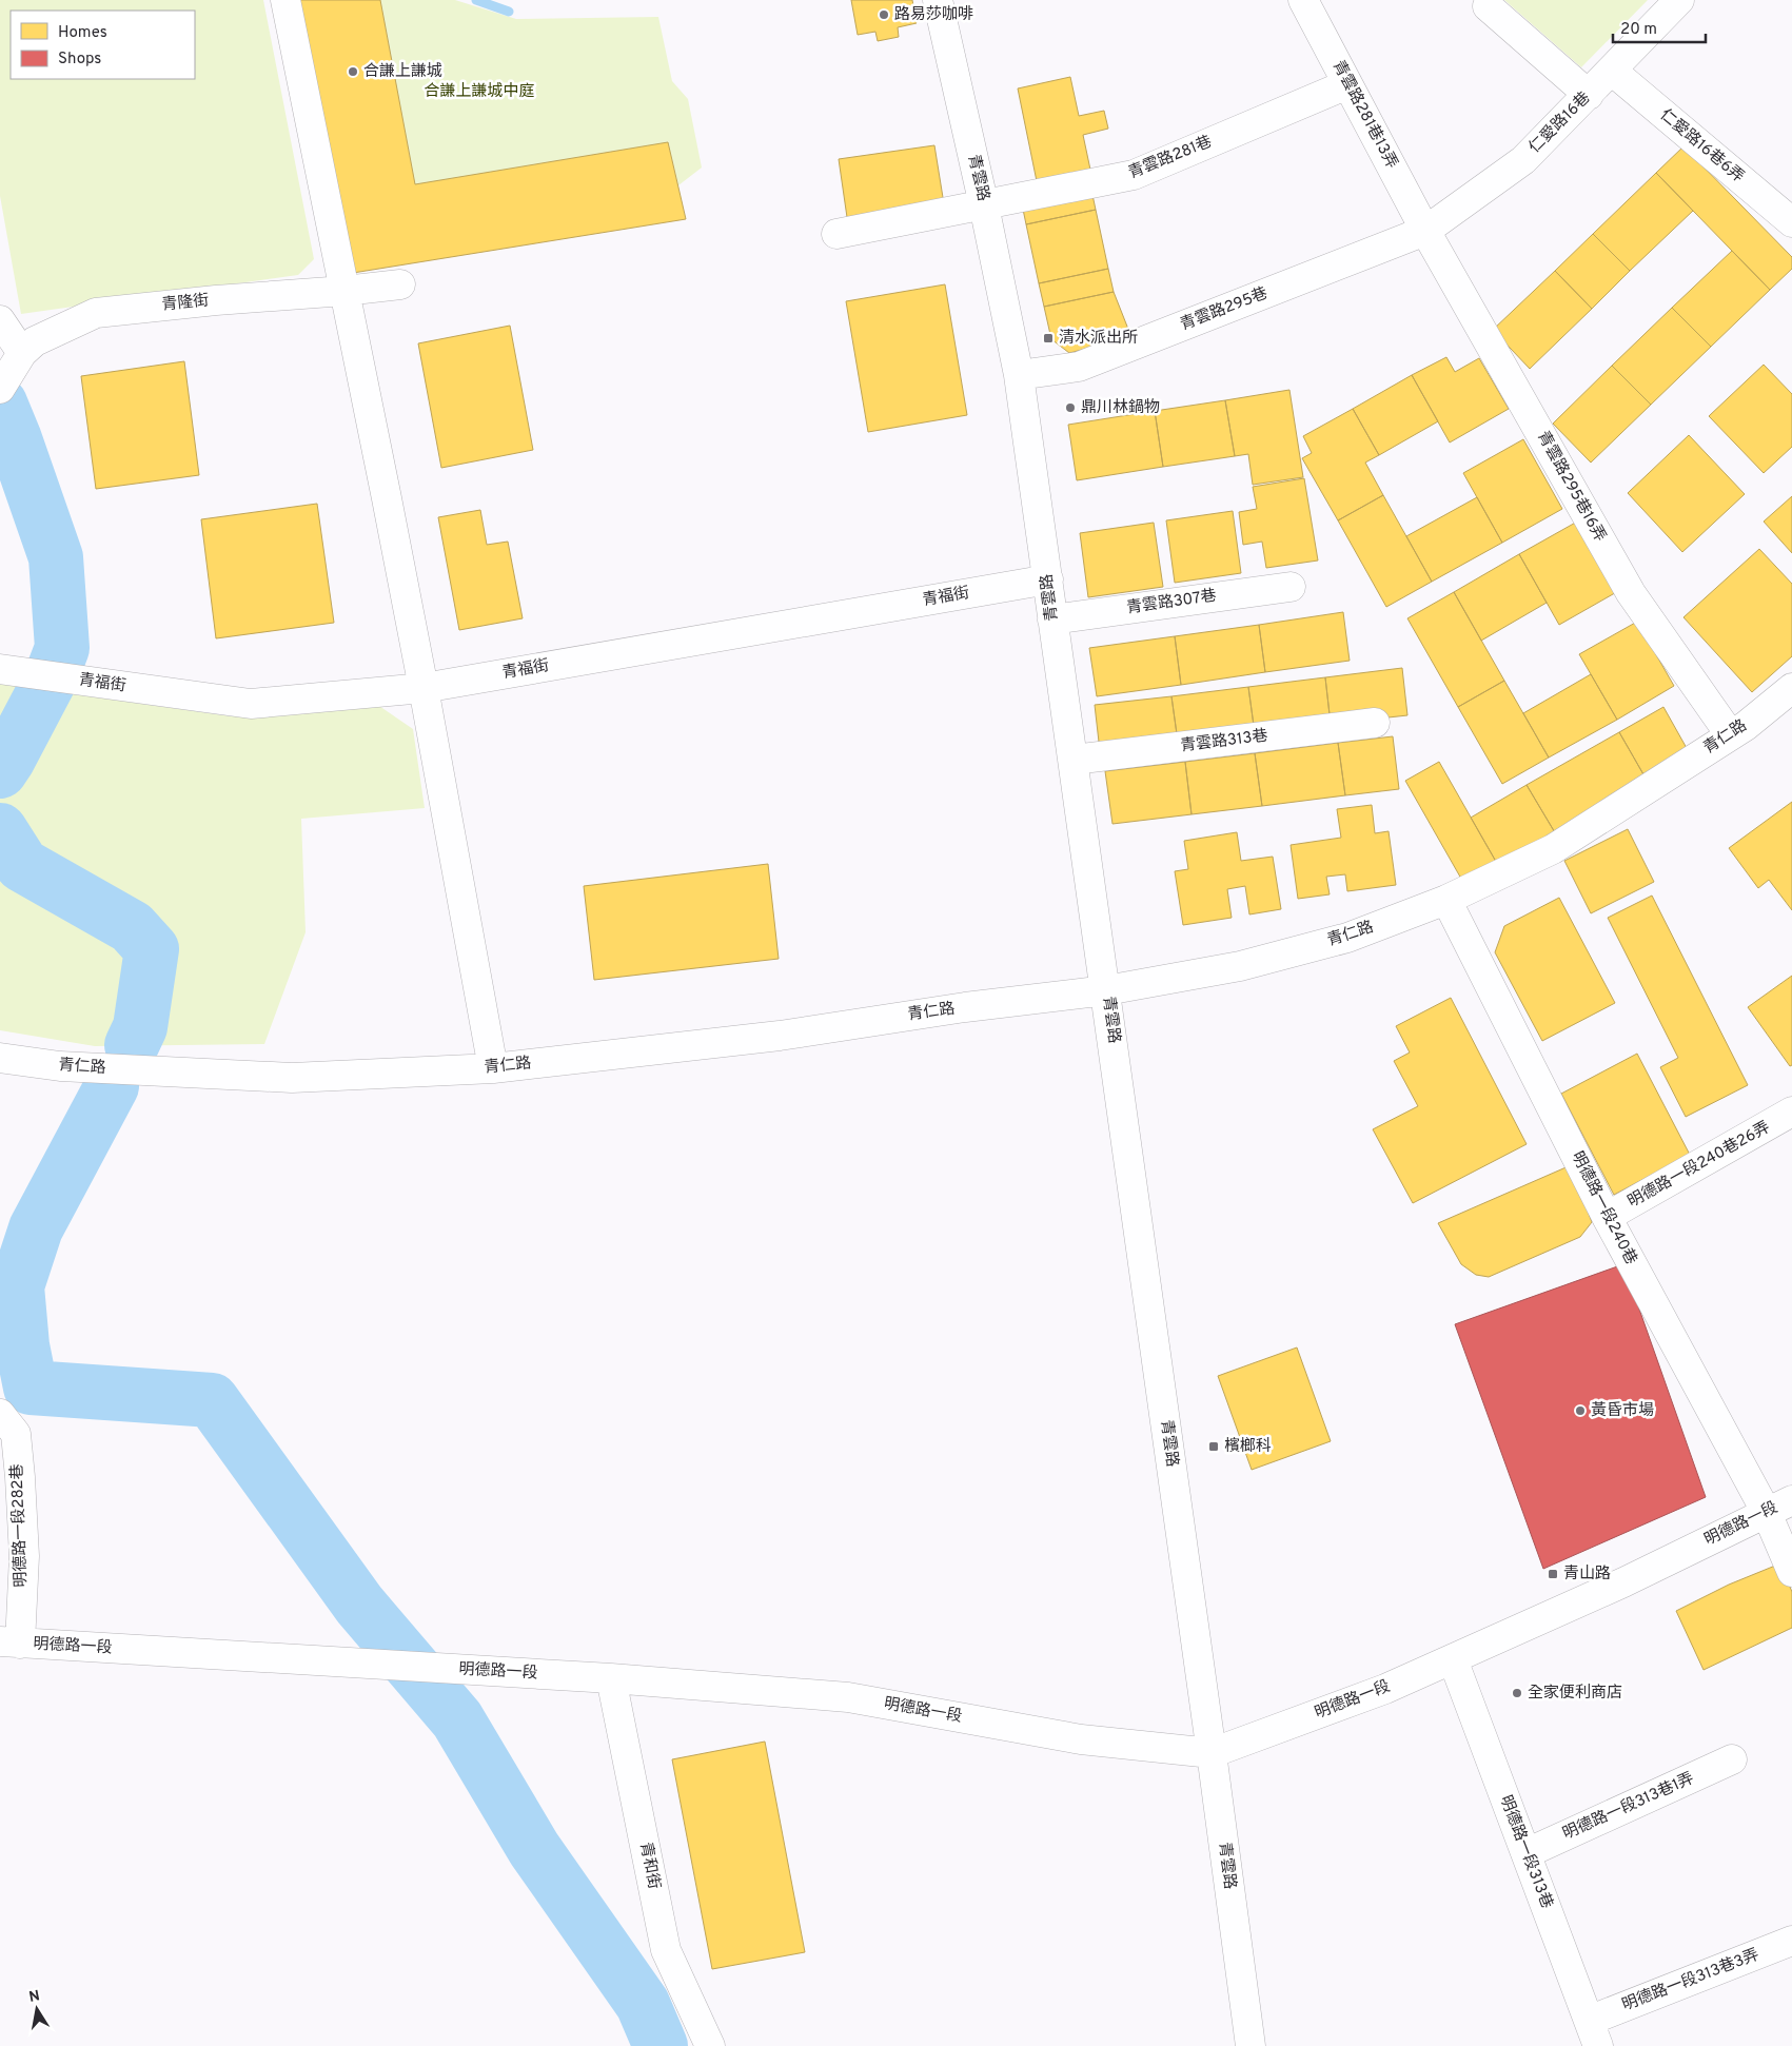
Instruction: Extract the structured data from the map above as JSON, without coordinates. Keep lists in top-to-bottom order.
{
  "streets": {
    "street": [
      "青雲路281巷13弄",
      "仁愛路16巷",
      "仁愛路16巷6弄",
      "青雲路281巷",
      "青雲路",
      "青隆街",
      "青雲路295巷",
      "青雲路295巷16弄",
      "青福街",
      "青雲路307巷",
      "青仁路",
      "青雲路313巷",
      "明德路一段240巷26弄",
      "明德路一段240巷",
      "明德路一段",
      "明德路一段282巷",
      "明德路一段313巷1弄",
      "明德路一段313巷",
      "青和街",
      "明德路一段313巷3弄"
    ]
  },
  "crossings": [
    ["青雲路281巷13弄", "仁愛路16巷"],
    ["青雲路281巷13弄", "青雲路281巷"],
    ["青雲路281巷13弄", "青雲路295巷"],
    ["青雲路281巷13弄", "青雲路295巷16弄"],
    ["仁愛路16巷", "仁愛路16巷6弄"],
    ["仁愛路16巷", "青雲路295巷"],
    ["仁愛路16巷", "青雲路295巷16弄"],
    ["青雲路281巷", "青雲路"],
    ["青雲路", "青雲路295巷"],
    ["青雲路", "青福街"],
    ["青雲路", "青雲路307巷"],
    ["青雲路", "青仁路"],
    ["青雲路", "青雲路313巷"],
    ["青雲路", "明德路一段"],
    ["青雲路295巷", "青雲路295巷16弄"],
    ["青雲路295巷16弄", "青仁路"],
    ["青仁路", "明德路一段240巷"],
    ["明德路一段240巷26弄", "明德路一段240巷"],
    ["明德路一段240巷", "明德路一段"],
    ["明德路一段", "明德路一段282巷"],
    ["明德路一段", "明德路一段313巷"],
    ["明德路一段", "青和街"],
    ["明德路一段313巷1弄", "明德路一段313巷"],
    ["明德路一段313巷", "明德路一段313巷3弄"]
  ],
  "parks": ["合謙上謙城中庭"],
  "places": {
    "other": [
      "路易莎咖啡",
      "合謙上謙城",
      "鼎川林鍋物",
      "黃昏市場",
      "全家便利商店"
    ],
    "transit": ["清水派出所", "檳榔科", "青山路"]
  },
  "legend": ["Homes", "Shops"],
  "scale_bar": "20 m",
  "north": "top"
}
